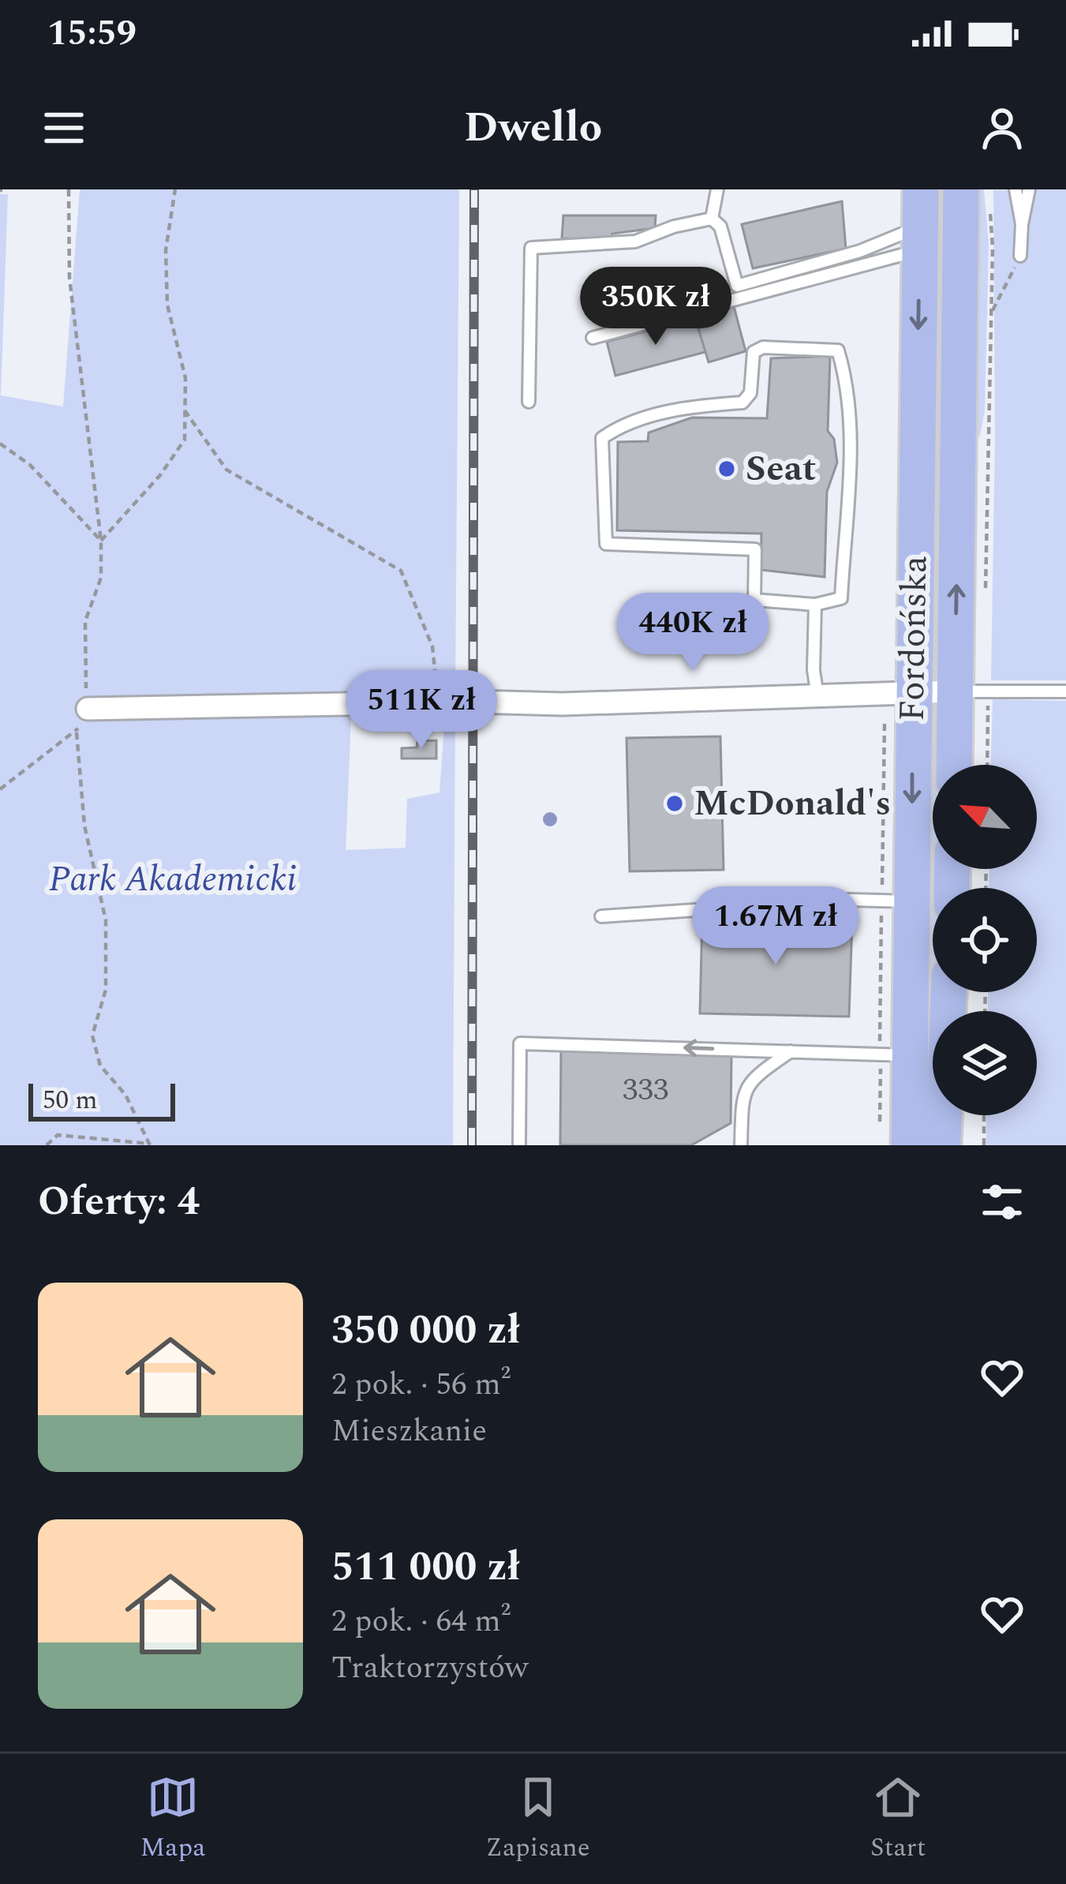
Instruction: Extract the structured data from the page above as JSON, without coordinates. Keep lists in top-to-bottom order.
{
  "streets": {
    "main road": ["Fordońska"]
  },
  "parks": ["Park Akademicki"],
  "places": ["Seat", "McDonald's"],
  "house_numbers": ["333"],
  "scale_bar": "50 m",
  "north": "top left",
  "page": {
    "status": "15:59",
    "header": "Dwello",
    "price": [
      "350K zł",
      "440K zł",
      "511K zł",
      "1.67M zł"
    ],
    "scale": "50 m",
    "heading": "Oferty: 4",
    "list": [
      {
        "name": "350 000 zł",
        "note": "2 pok. · 56 m² · Mieszkanie"
      },
      {
        "name": "511 000 zł",
        "note": "2 pok. · 64 m² · Traktorzystów"
      }
    ],
    "tabs": ["Mapa", "Zapisane", "Start"]
  }
}
